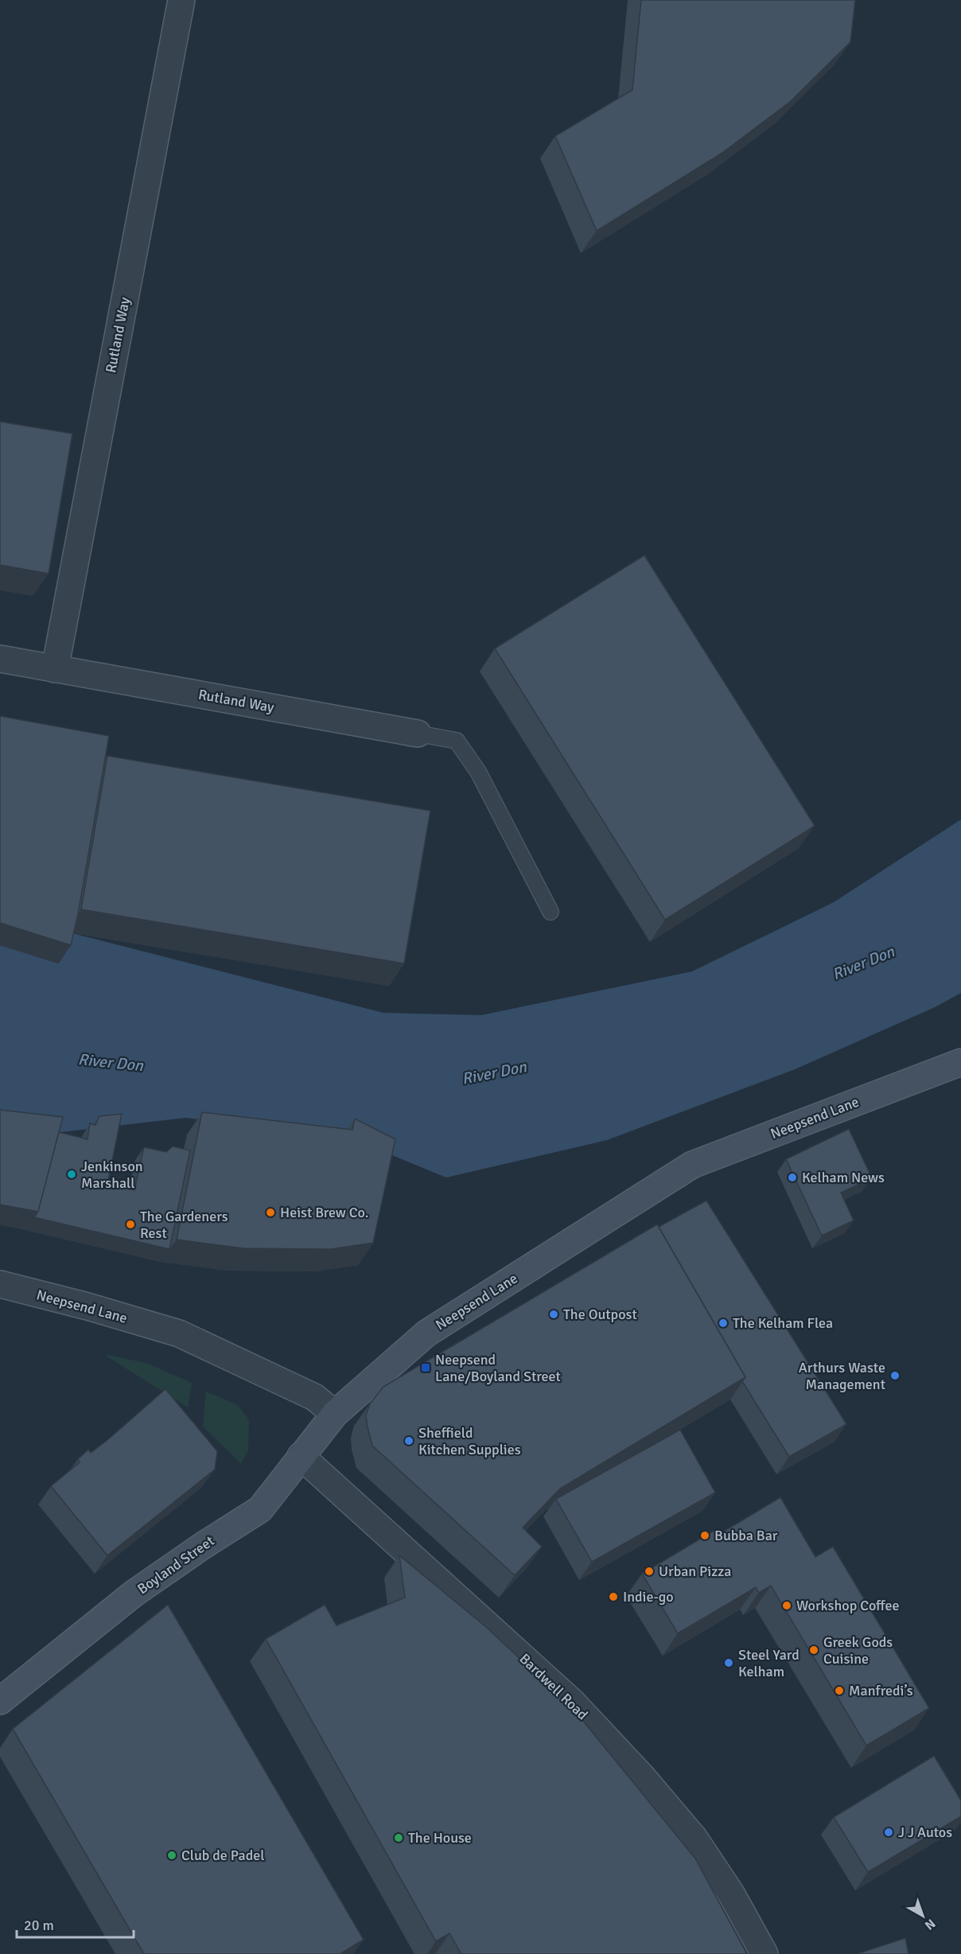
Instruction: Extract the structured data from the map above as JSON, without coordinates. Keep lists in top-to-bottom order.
{
  "streets": {
    "main road": ["Neepsend Lane", "Boyland Street"],
    "street": ["Rutland Way", "Bardwell Road"]
  },
  "crossings": [
    ["Neepsend Lane", "Boyland Street"],
    ["Boyland Street", "Bardwell Road"]
  ],
  "water": ["River Don"],
  "places": {
    "other": [
      "Jenkinson Marshall",
      "Kelham News",
      "Heist Brew Co.",
      "The Gardeners Rest",
      "The Outpost",
      "The Kelham Flea",
      "Arthurs Waste Management",
      "Sheffield Kitchen Supplies",
      "Bubba Bar",
      "Urban Pizza",
      "Indie-go",
      "Workshop Coffee",
      "Greek Gods Cuisine",
      "Steel Yard Kelham",
      "Manfredi’s",
      "J J Autos",
      "The House",
      "Club de Padel"
    ],
    "transit": ["Neepsend Lane/Boyland Street"]
  },
  "scale_bar": "20 m",
  "north": "bottom right"
}
